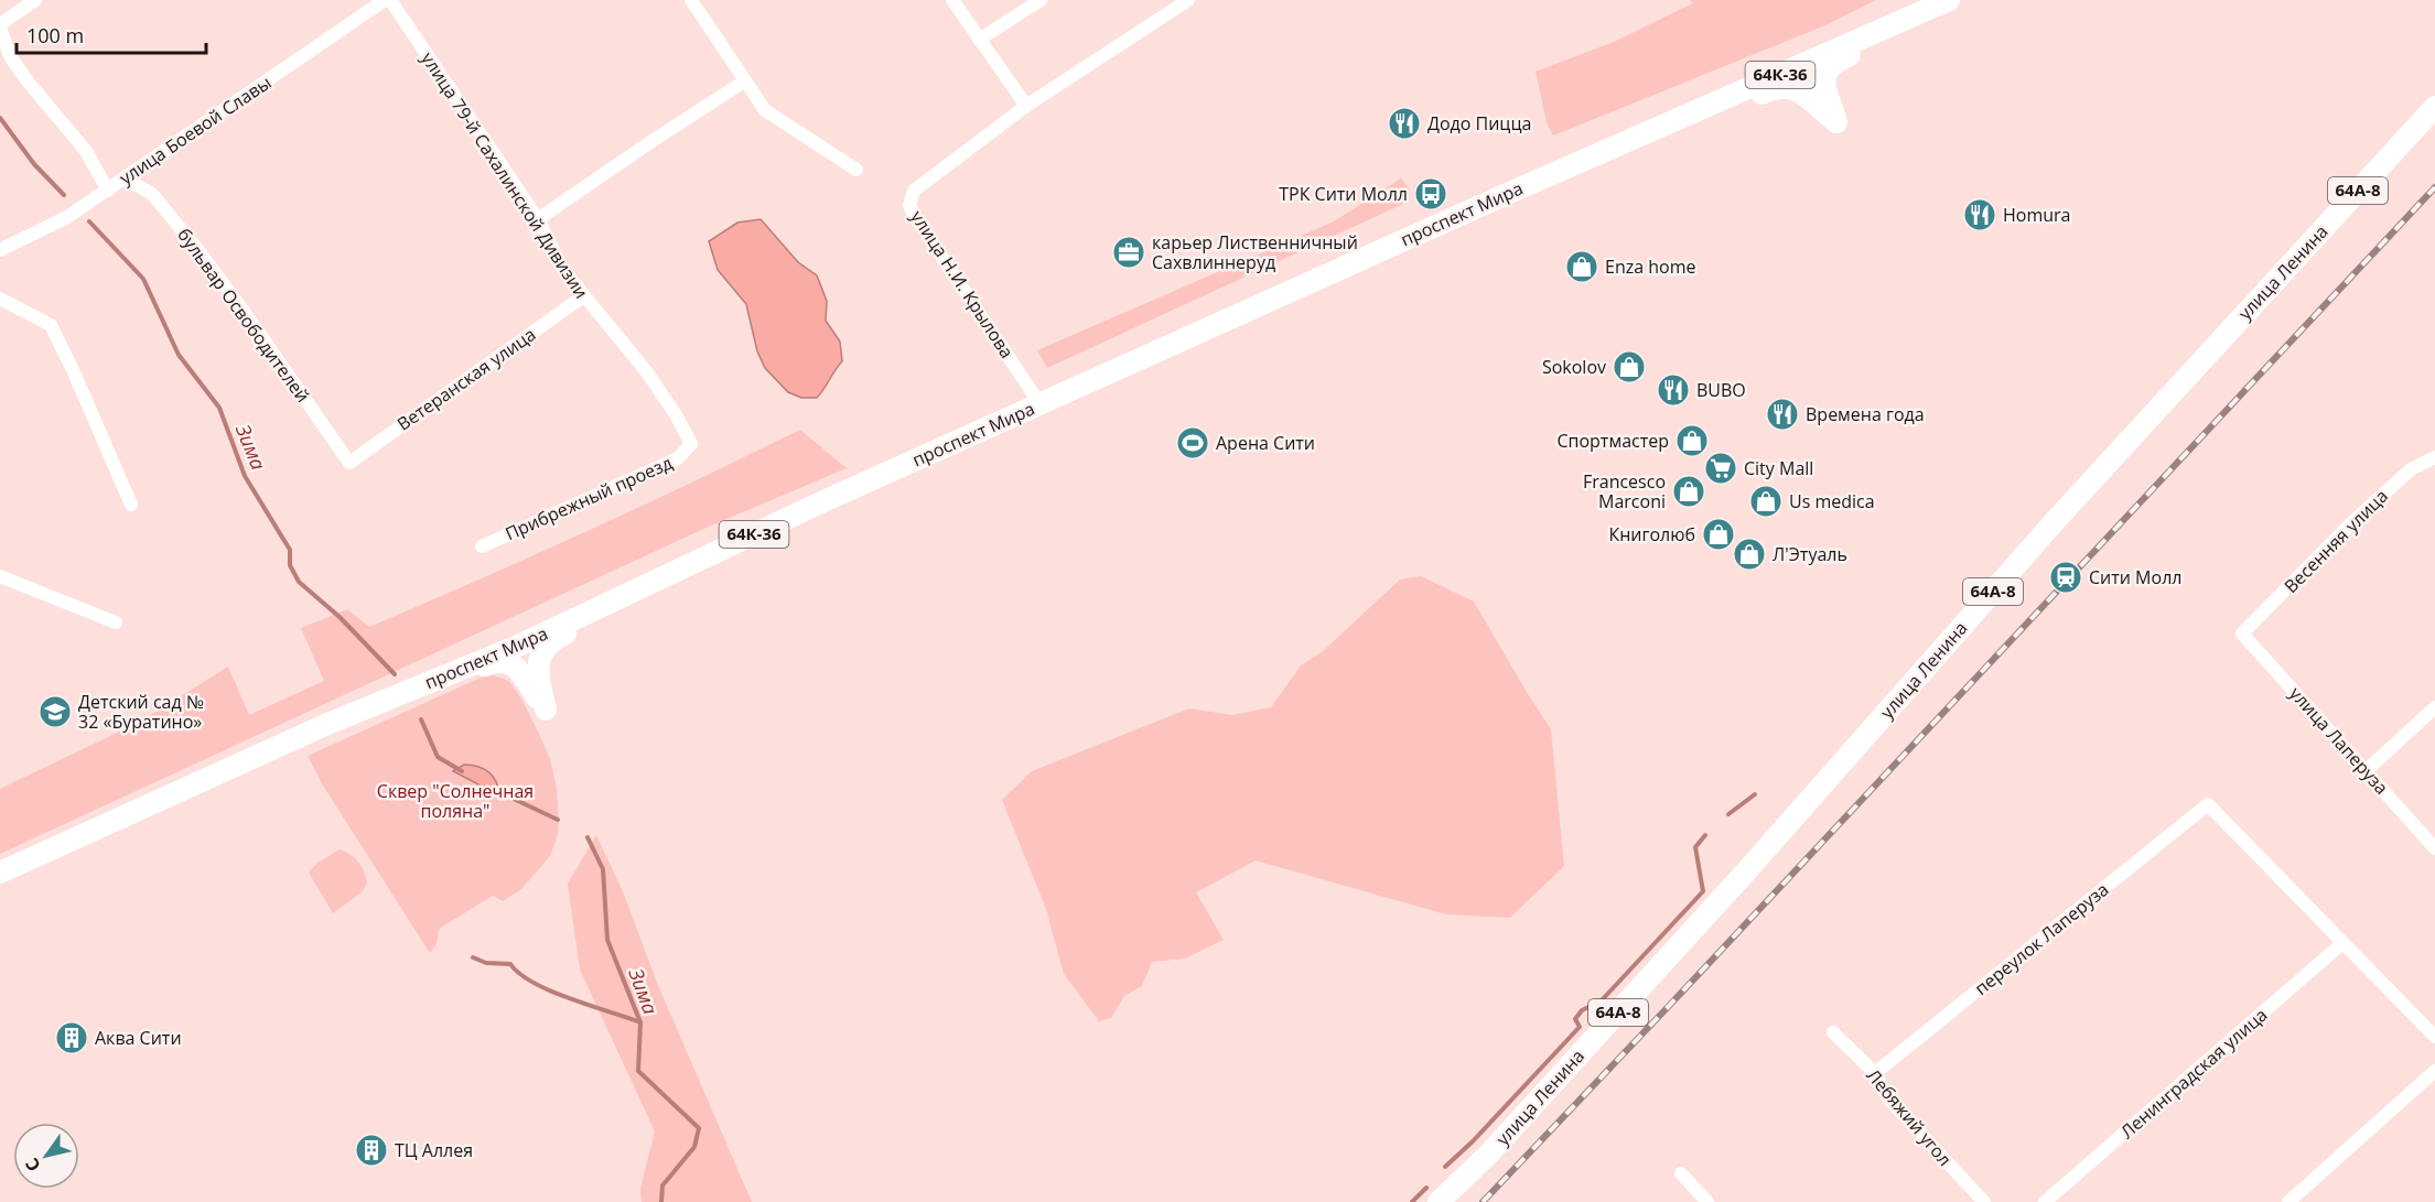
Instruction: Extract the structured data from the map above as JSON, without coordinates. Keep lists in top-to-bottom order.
{
  "streets": {
    "main road": [
      "64К-36",
      "64А-8",
      "проспект Мира",
      "улица Ленина"
    ],
    "street": [
      "улица Боевой Славы",
      "улица 79-й Сахалинской Дивизии",
      "улица Н.И. Крылова",
      "бульвар Освободителей",
      "Ветеранская улица",
      "Прибрежный проезд",
      "Весенняя улица",
      "улица Лаперуза",
      "переулок Лаперуза",
      "Ленинградская улица",
      "Лебяжий угол"
    ]
  },
  "crossings": [
    ["улица Боевой Славы", "бульвар Освободителей"],
    ["улица 79-й Сахалинской Дивизии", "Ветеранская улица"],
    ["улица 79-й Сахалинской Дивизии", "Прибрежный проезд"],
    ["проспект Мира", "улица Н.И. Крылова"],
    ["бульвар Освободителей", "Ветеранская улица"],
    ["Весенняя улица", "улица Лаперуза"],
    ["переулок Лаперуза", "Ленинградская улица"],
    ["переулок Лаперуза", "Лебяжий угол"]
  ],
  "water": ["Зима"],
  "parks": ["Сквер \"Солнечная поляна\""],
  "places": {
    "restaurant": [
      "Додо Пицца",
      "Homura",
      "BUBO",
      "Времена года"
    ],
    "bus stop": ["ТРК Сити Молл"],
    "office": ["карьер Лиственничный Сахвлиннеруд"],
    "shop": [
      "Enza home",
      "Sokolov",
      "Спортмастер",
      "Francesco Marconi",
      "Us medica",
      "Книголюб",
      "Л'Этуаль"
    ],
    "sports": ["Арена Сити"],
    "supermarket": ["City Mall"],
    "station": ["Сити Молл"],
    "school or university": ["Детский сад № 32 «Буратино»"],
    "building": ["Аква Сити", "ТЦ Аллея"]
  },
  "scale_bar": "100 m",
  "north": "bottom left"
}
